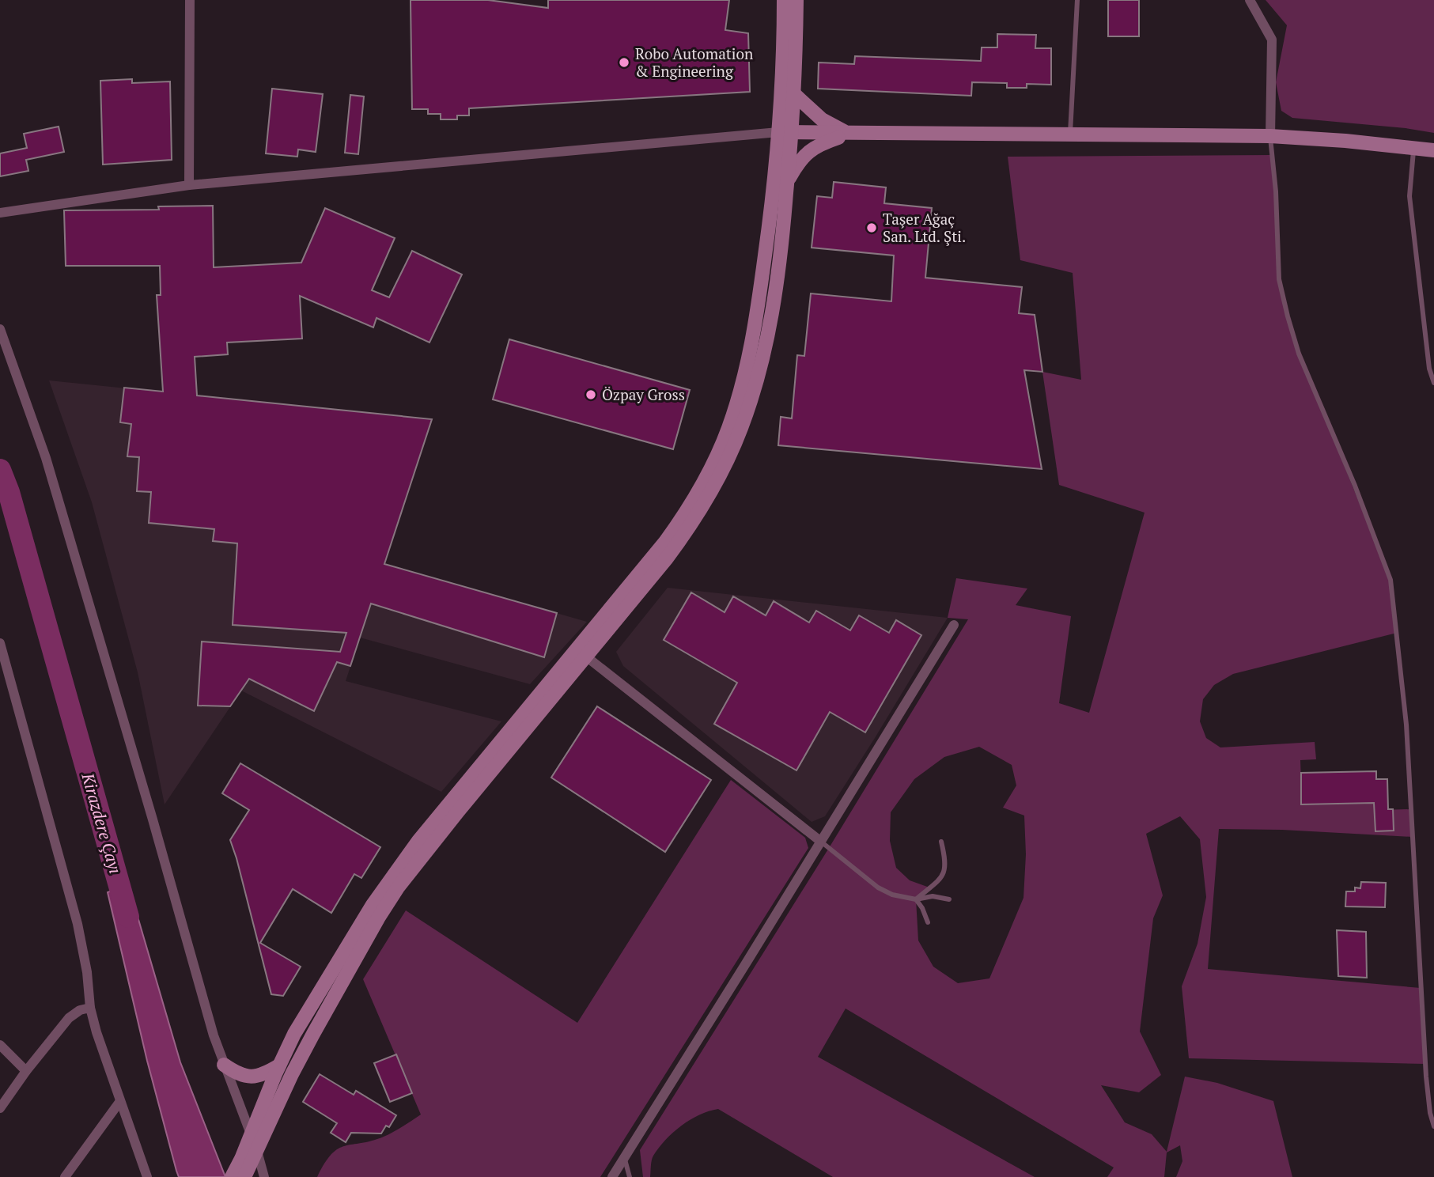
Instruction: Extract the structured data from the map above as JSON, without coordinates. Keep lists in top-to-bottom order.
{
  "water": ["Kirazdere Çayı"],
  "places": ["Robo Automation & Engineering", "Taşer Ağaç San. Ltd. Şti.", "Özpay Gross"]
}
